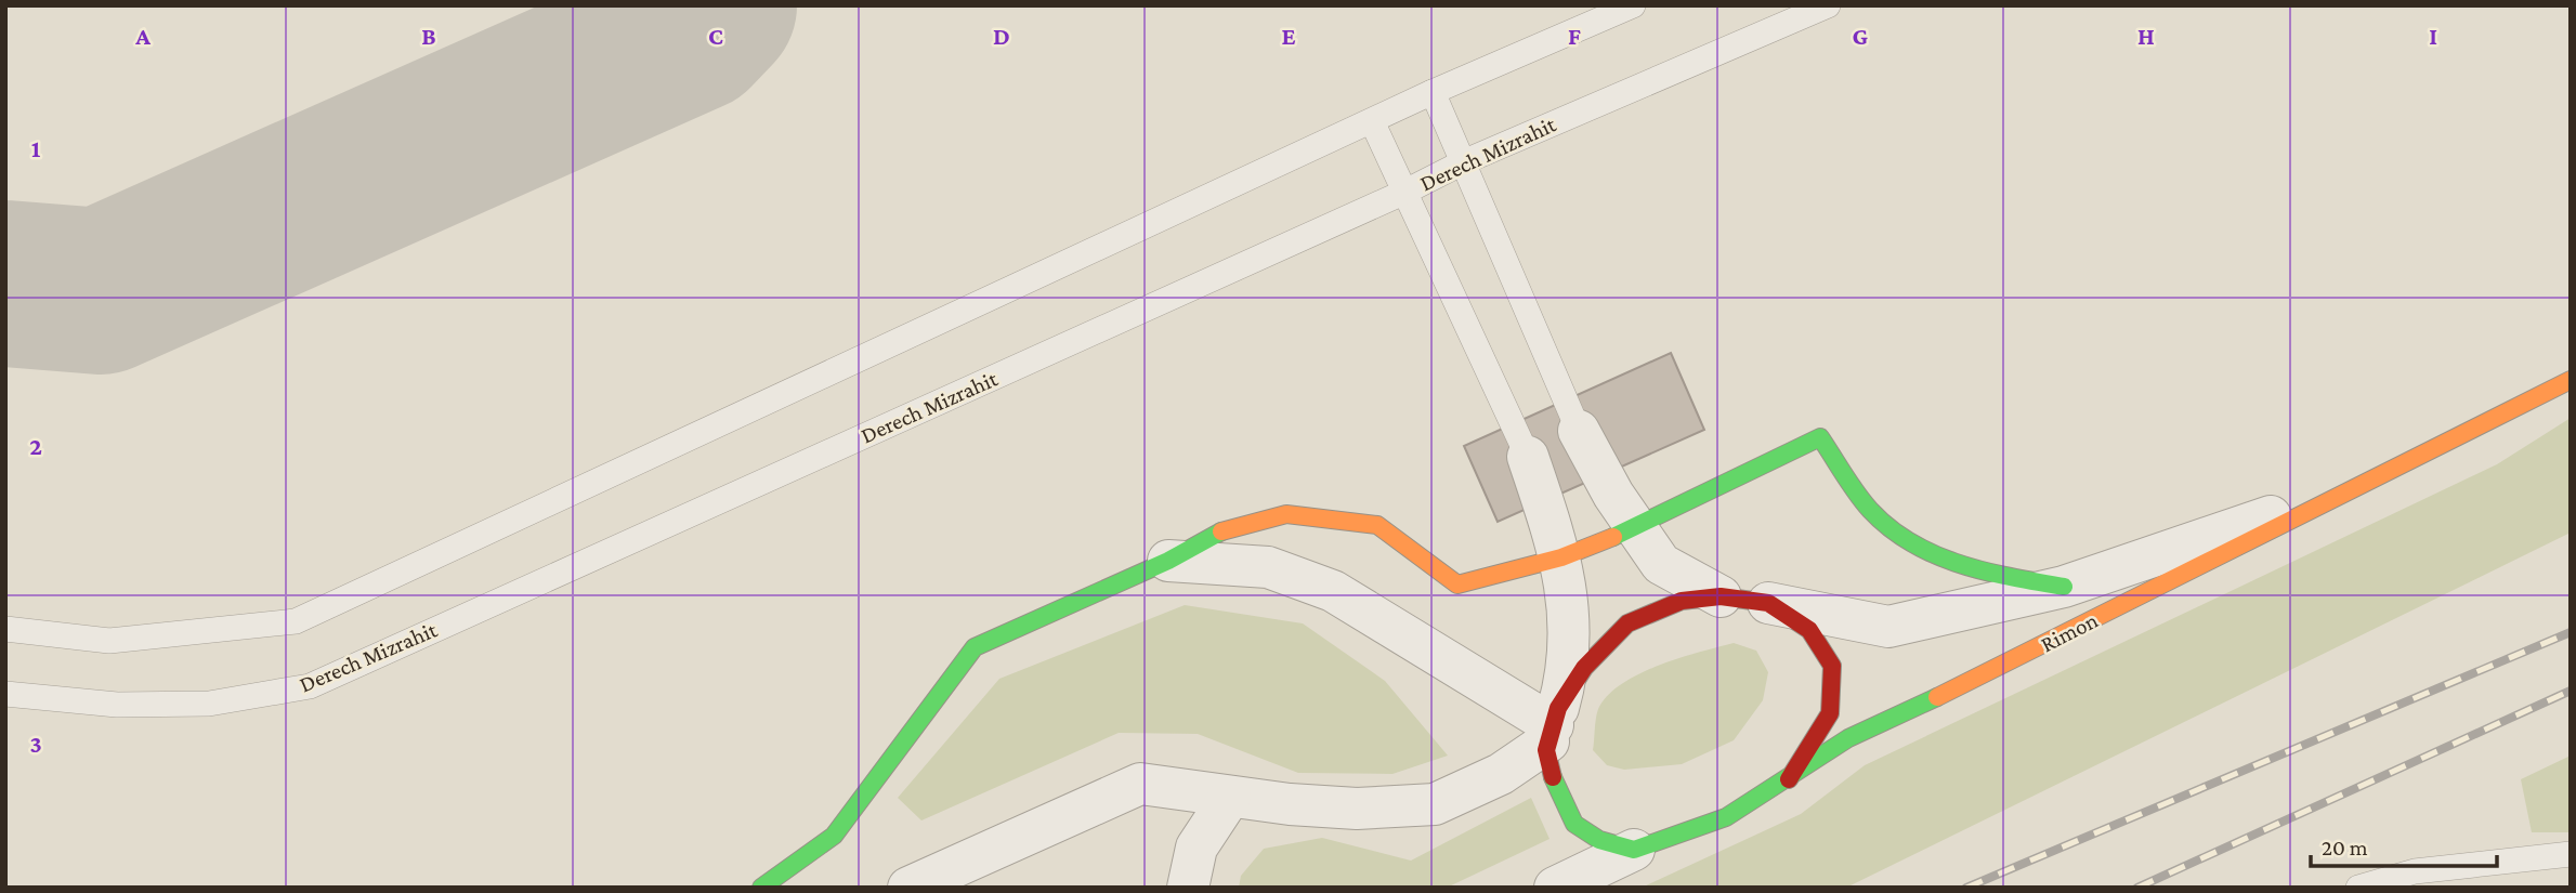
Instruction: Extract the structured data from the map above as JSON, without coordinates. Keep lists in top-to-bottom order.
{
  "streets": {
    "street": ["Rimon"],
    "lane": ["Derech Mizrahit"]
  },
  "scale_bar": "20 m",
  "grid": {
    "columns": [
      "A",
      "B",
      "C",
      "D",
      "E",
      "F",
      "G",
      "H",
      "I"
    ],
    "rows": ["1", "2", "3"]
  }
}
